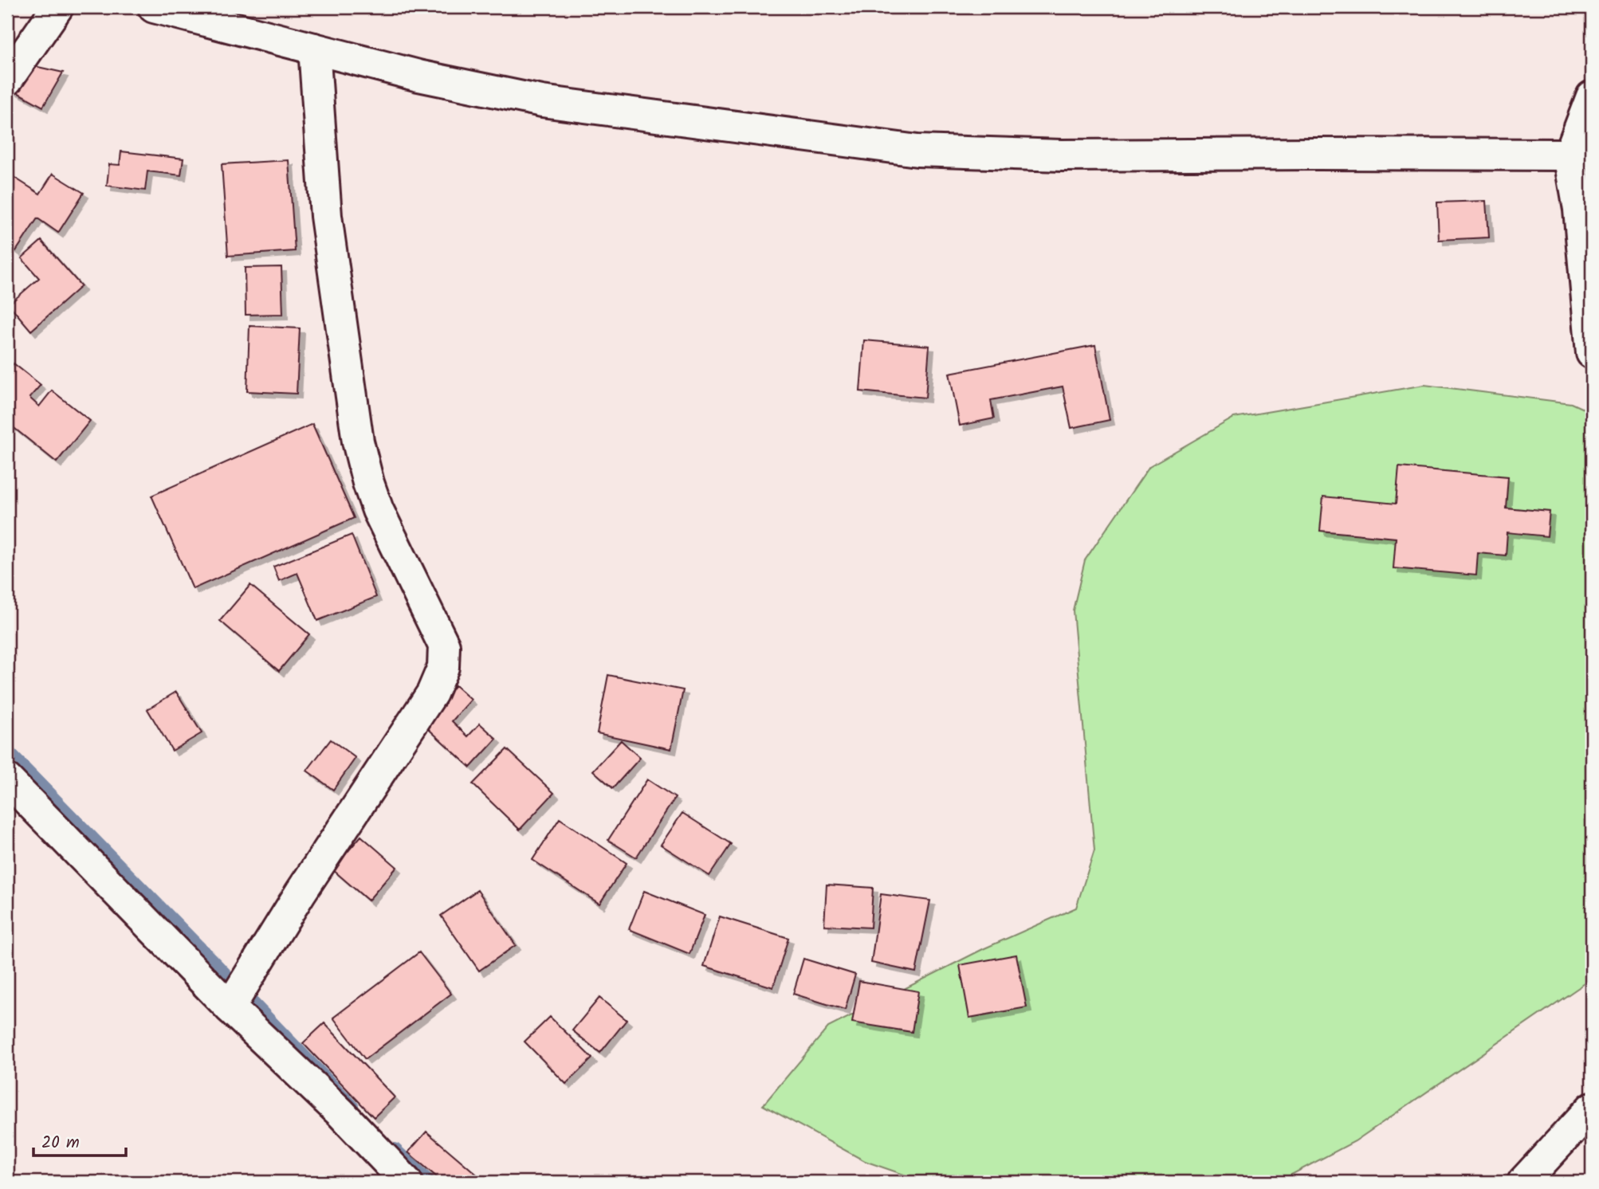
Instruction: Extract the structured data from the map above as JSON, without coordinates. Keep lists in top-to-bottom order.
{
  "scale_bar": "20 m"
}
